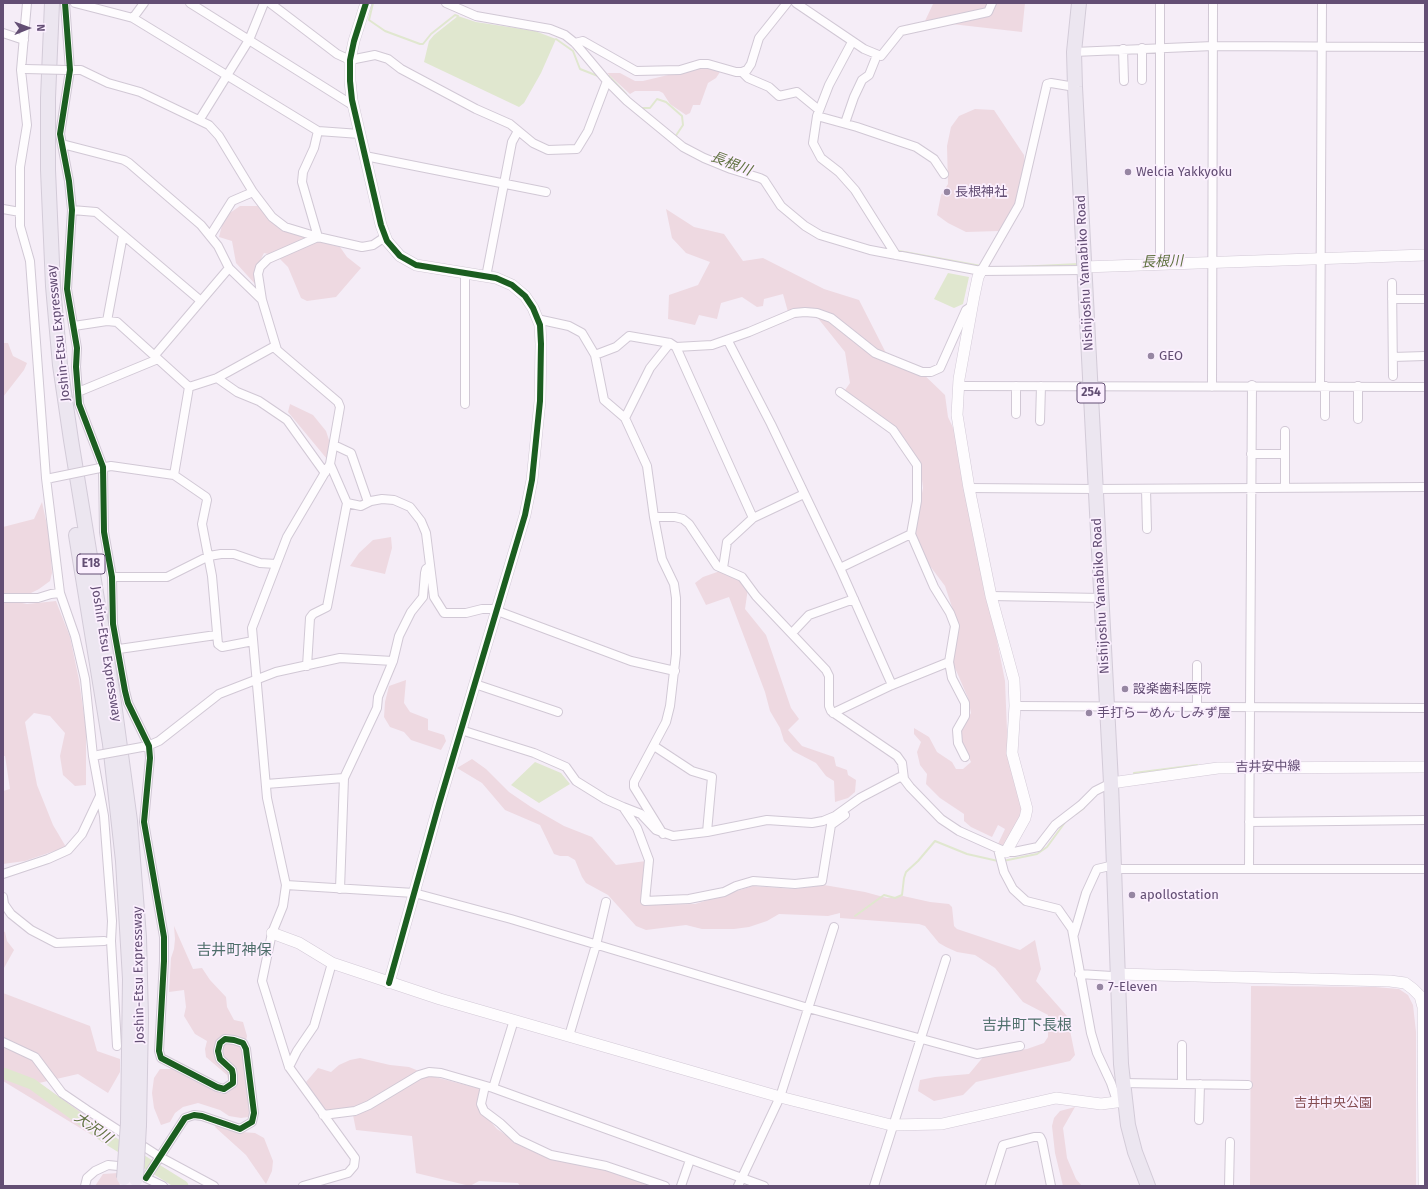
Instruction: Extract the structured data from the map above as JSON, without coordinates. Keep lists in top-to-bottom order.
{
  "streets": {
    "highway": [
      "Nishijoshu Yamabiko Road",
      "Joshin-Etsu Expressway",
      "254",
      "E18"
    ],
    "street": ["吉井安中線"]
  },
  "crossings": [
    ["Nishijoshu Yamabiko Road", "吉井安中線"]
  ],
  "districts": ["吉井町神保", "吉井町下長根"],
  "water": ["長根川", "大沢川"],
  "parks": ["吉井中央公園"],
  "places": [
    "Welcia Yakkyoku",
    "長根神社",
    "GEO",
    "設楽歯科医院",
    "手打らーめん しみず屋",
    "apollostation",
    "7-Eleven"
  ],
  "north": "right"
}
